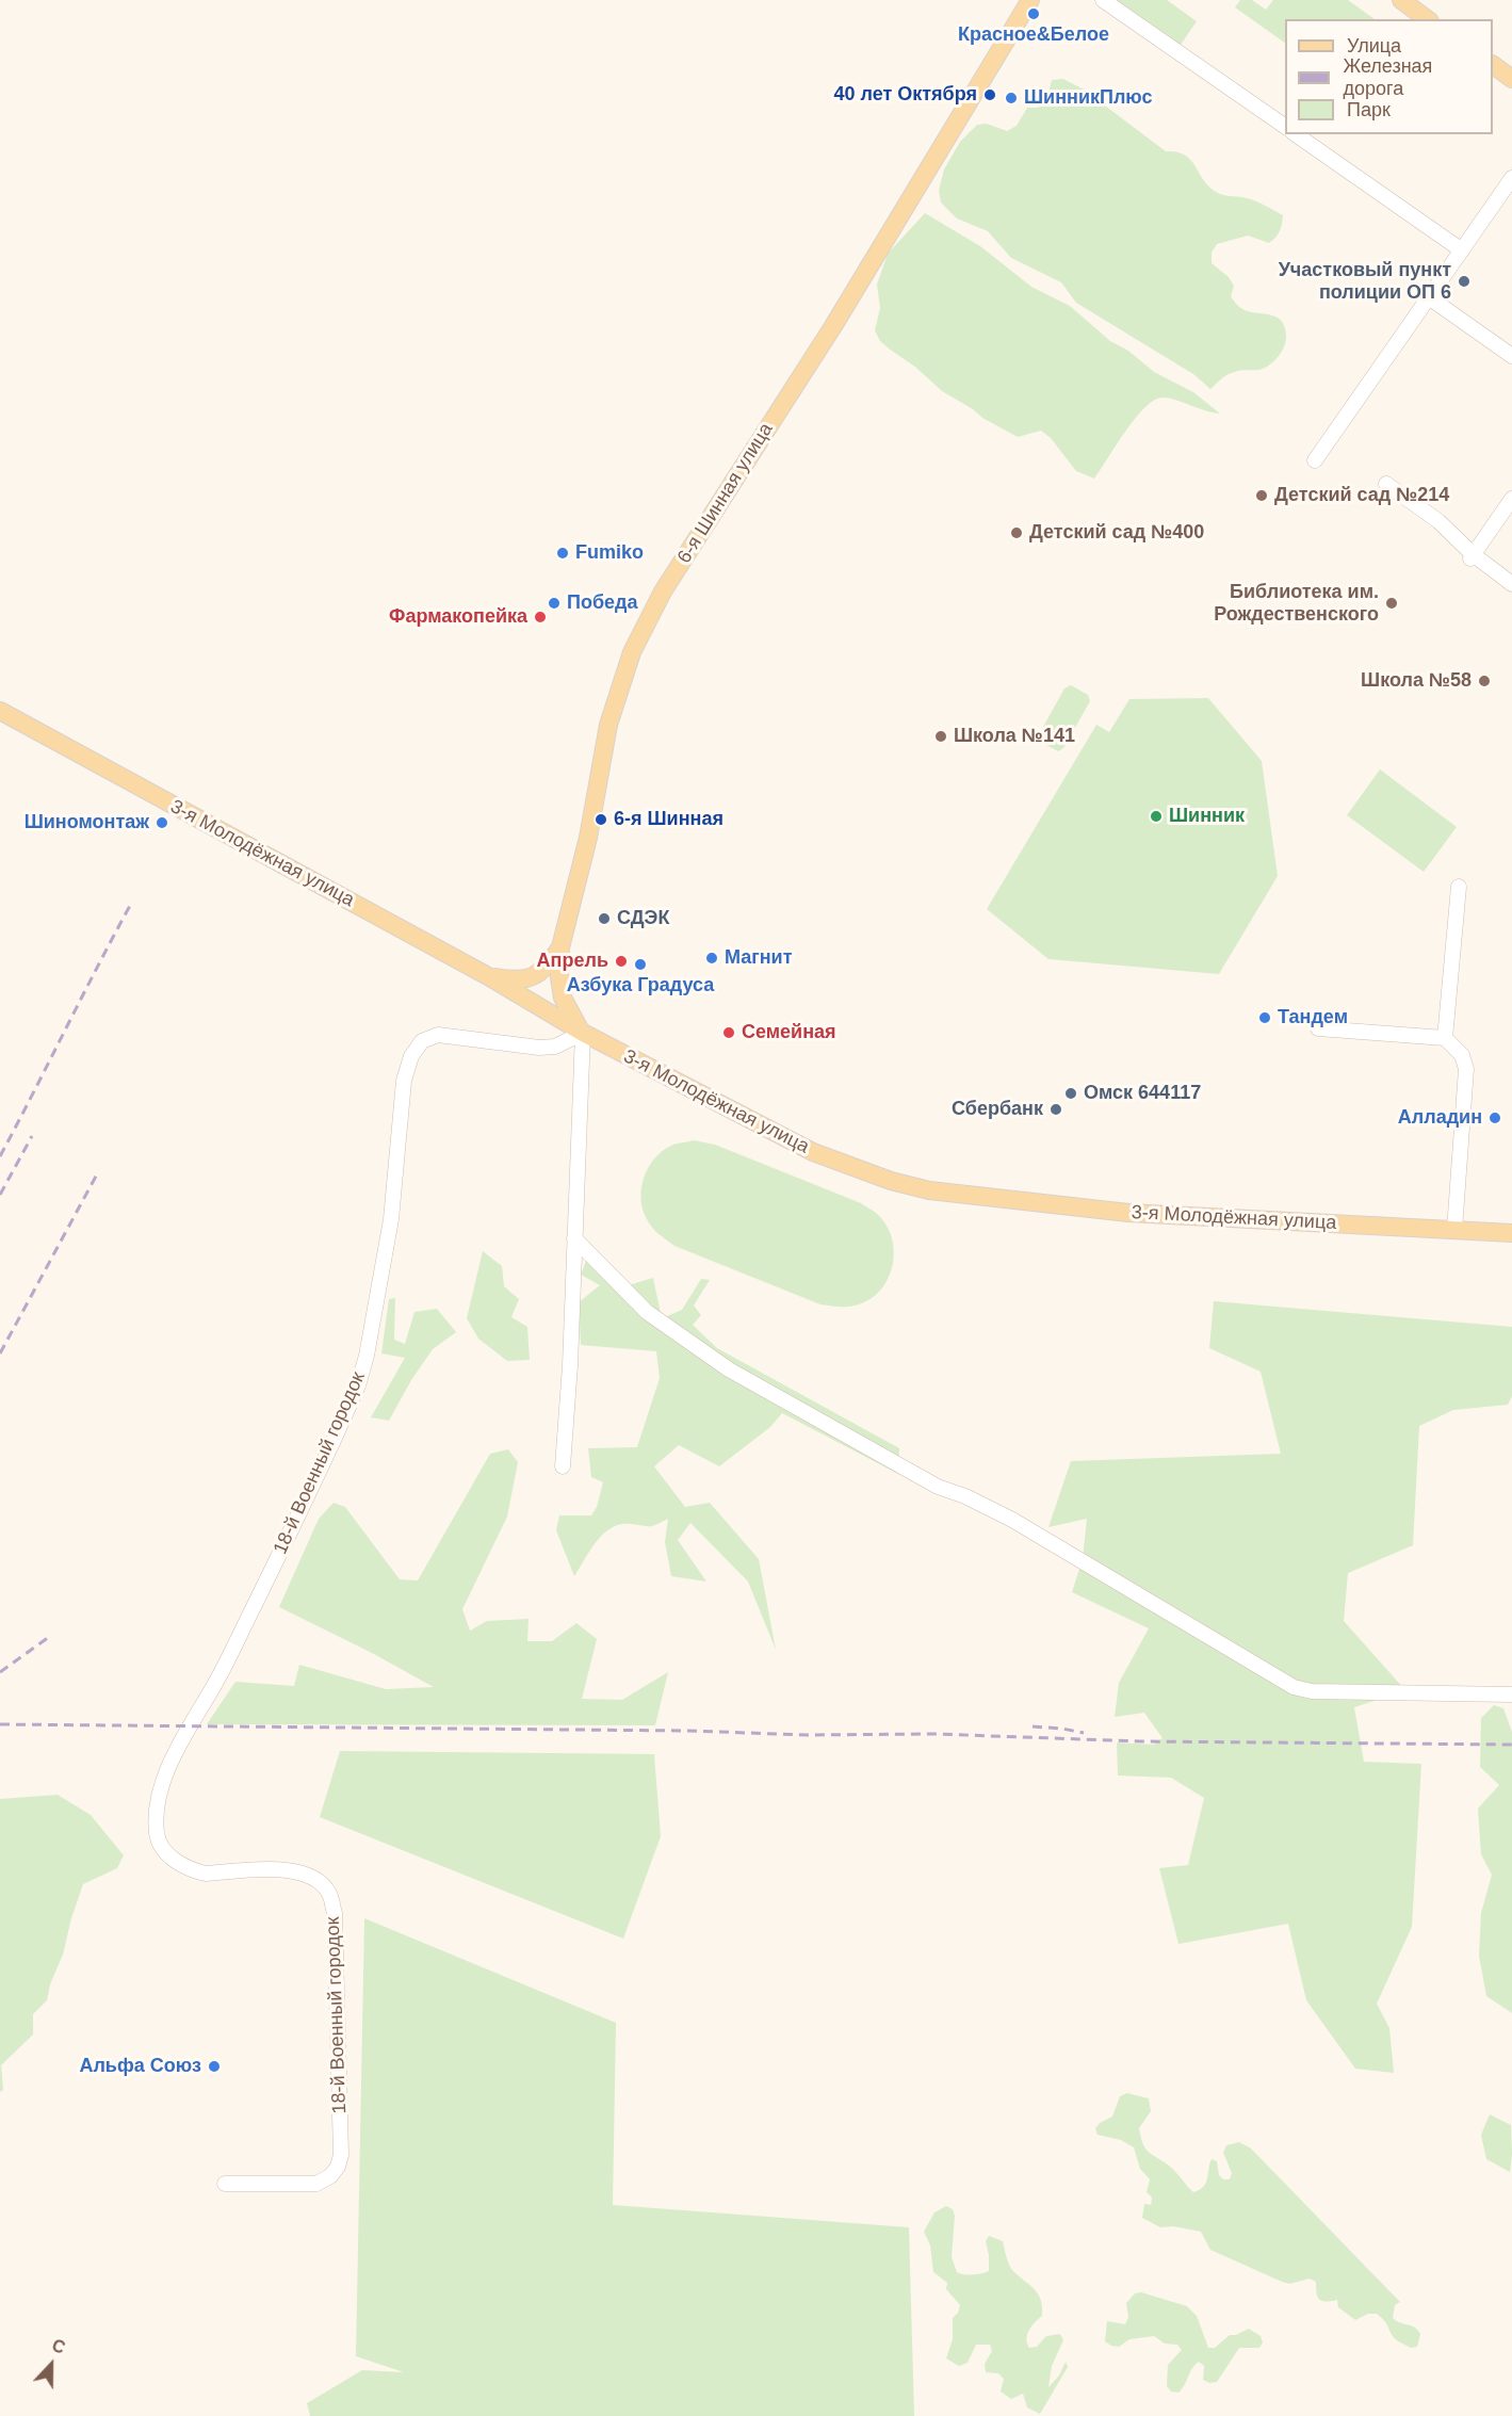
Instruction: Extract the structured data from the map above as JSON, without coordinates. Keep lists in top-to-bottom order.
{
  "streets": {
    "main road": ["6-я Шинная улица", "3-я Молодёжная улица"],
    "street": ["18-й Военный городок"]
  },
  "crossings": [
    ["6-я Шинная улица", "3-я Молодёжная улица"],
    ["6-я Шинная улица", "18-й Военный городок"],
    ["3-я Молодёжная улица", "18-й Военный городок"]
  ],
  "places": [
    "Красное&Белое",
    "40 лет Октября",
    "ШинникПлюс",
    "Участковый пункт полиции ОП 6",
    "Детский сад №214",
    "Детский сад №400",
    "Fumiko",
    "Победа",
    "Библиотека им. Рождественского",
    "Фармакопейка",
    "Школа №58",
    "Школа №141",
    "Шинник",
    "6-я Шинная",
    "Шиномонтаж",
    "СДЭК",
    "Магнит",
    "Апрель",
    "Азбука Градуса",
    "Тандем",
    "Семейная",
    "Омск 644117",
    "Сбербанк",
    "Алладин",
    "Альфа Союз"
  ],
  "legend": ["Улица", "Железная дорога", "Парк"],
  "north": "top"
}
